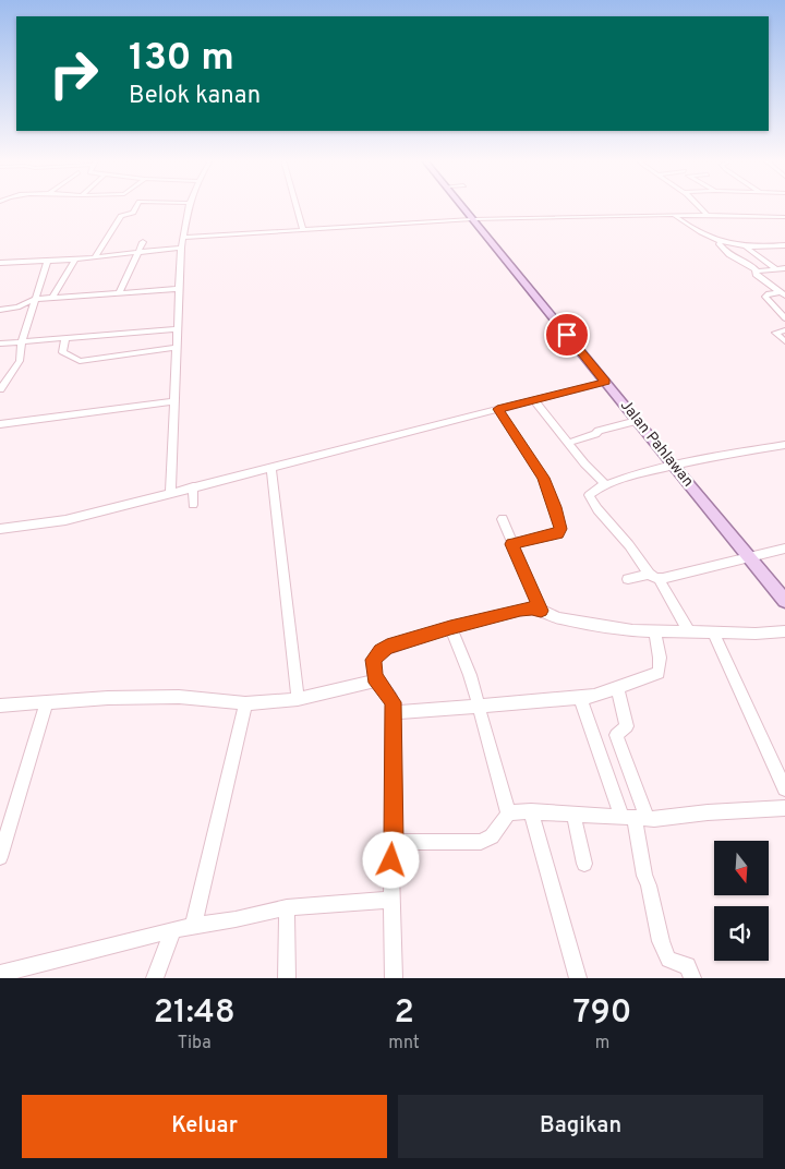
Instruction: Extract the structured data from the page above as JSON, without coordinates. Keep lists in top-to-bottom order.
{
  "streets": {
    "main road": ["Jalan Pahlawan"]
  },
  "north": "bottom",
  "page": {
    "turn": ["130 m", "Belok kanan"],
    "eta": [
      "21:48",
      "Tiba",
      "2",
      "mnt",
      "790",
      "m"
    ],
    "buttons": ["Keluar", "Bagikan"]
  }
}
